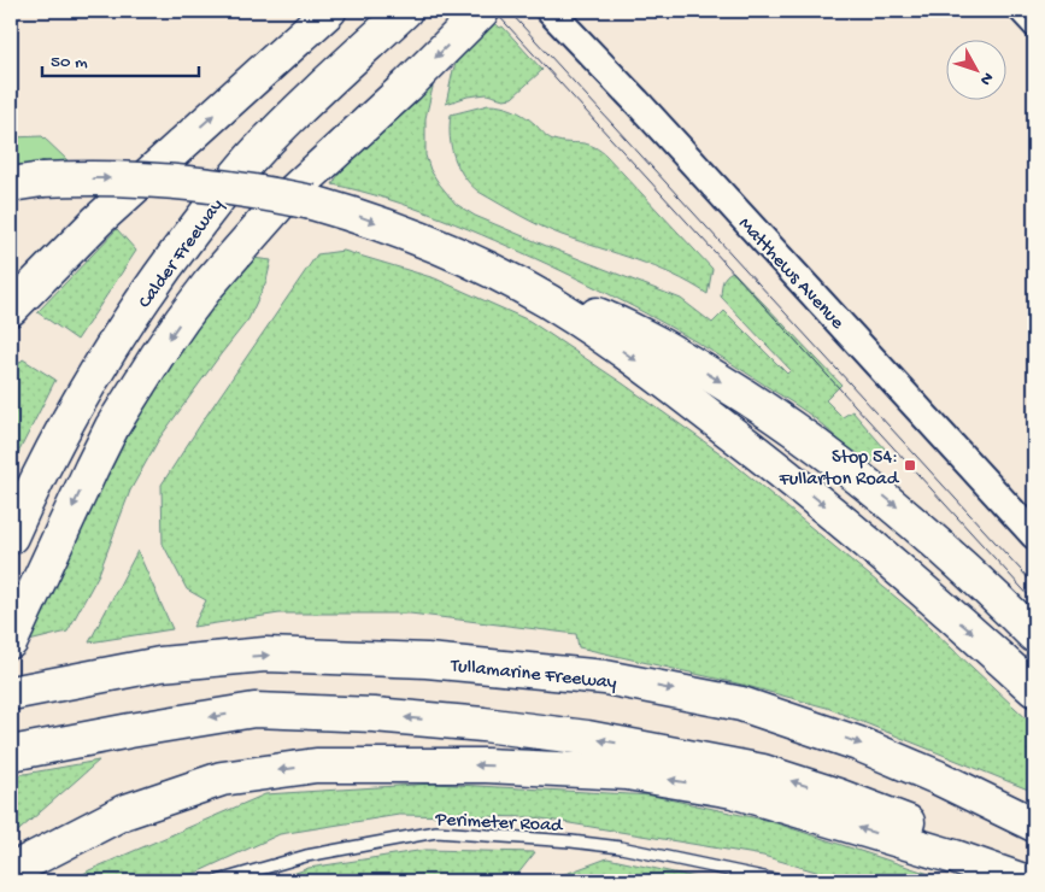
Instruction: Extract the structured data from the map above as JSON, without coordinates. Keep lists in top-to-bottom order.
{
  "streets": {
    "highway": ["Calder Freeway", "Tullamarine Freeway"],
    "main road": ["Matthews Avenue"],
    "lane": ["Perimeter Road"]
  },
  "places": {
    "transit": ["Stop 54: Fullarton Road"]
  },
  "scale_bar": "50 m",
  "north": "bottom right"
}
